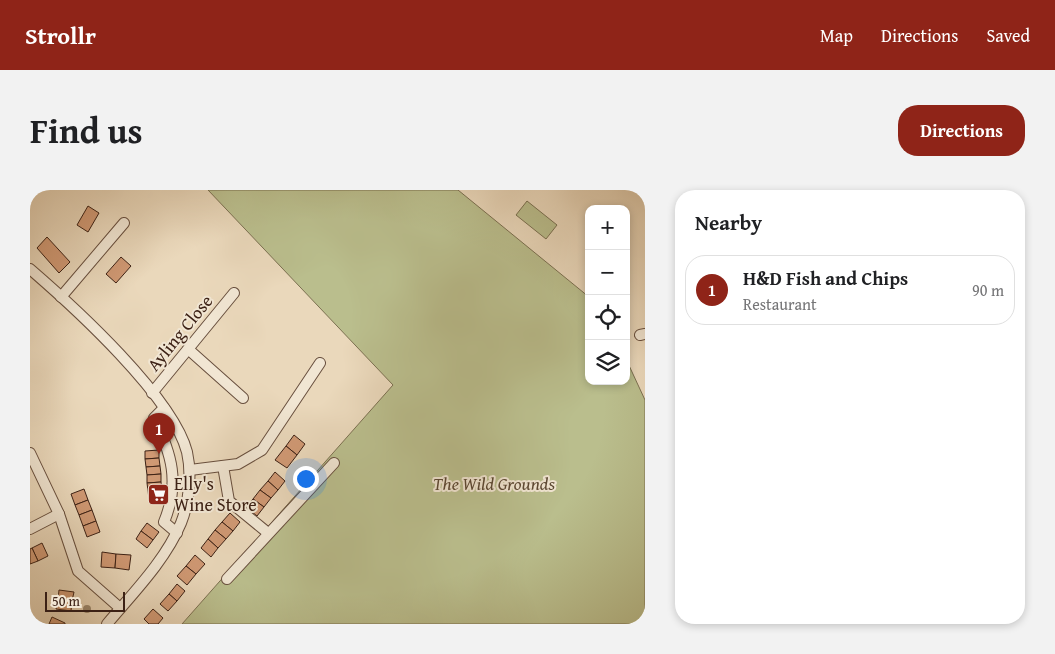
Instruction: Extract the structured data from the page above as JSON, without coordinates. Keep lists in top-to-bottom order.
{
  "streets": {
    "street": ["Ayling Close"]
  },
  "parks": ["The Wild Grounds"],
  "places": {
    "supermarket": ["Elly's Wine Store"]
  },
  "scale_bar": "50 m",
  "page": {
    "header": "Strollr",
    "nav": ["Map", "Directions", "Saved"],
    "title": "Find us",
    "buttons": "Directions",
    "heading": "Nearby",
    "map_buttons": ["+", "−"],
    "list": [
      {
        "mark": "1",
        "name": "H&D Fish and Chips",
        "note": "Restaurant",
        "value": "90 m"
      }
    ],
    "pins": "1",
    "scale": "50 m"
  }
}
